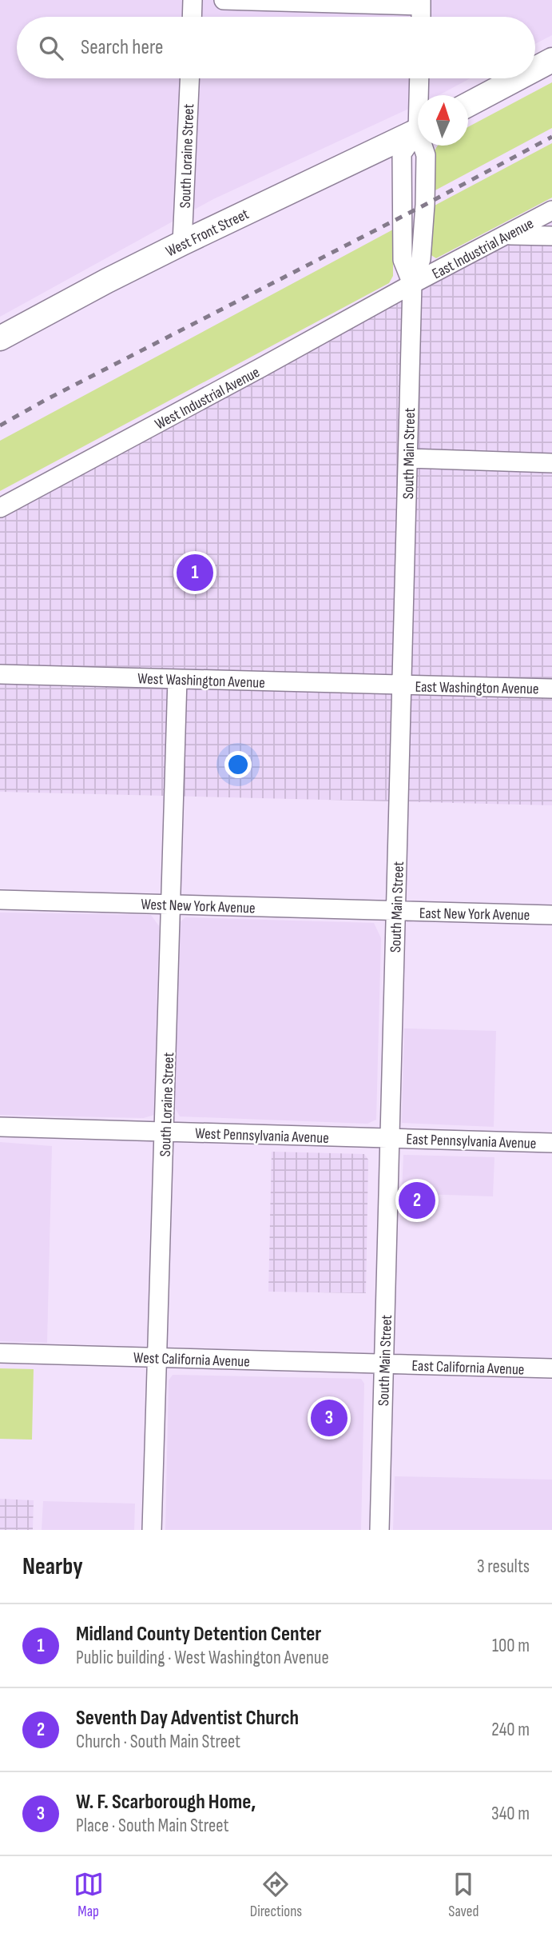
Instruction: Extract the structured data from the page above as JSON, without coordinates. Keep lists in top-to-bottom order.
{
  "streets": {
    "main road": ["West Front Street"],
    "street": [
      "South Loraine Street",
      "East Industrial Avenue",
      "West Industrial Avenue",
      "South Main Street",
      "West Washington Avenue",
      "East Washington Avenue",
      "West New York Avenue",
      "East New York Avenue",
      "West Pennsylvania Avenue",
      "East Pennsylvania Avenue",
      "West California Avenue",
      "East California Avenue"
    ]
  },
  "crossings": [
    ["South Loraine Street", "West Front Street"],
    ["South Loraine Street", "West Washington Avenue"],
    ["South Loraine Street", "West New York Avenue"],
    ["South Loraine Street", "West Pennsylvania Avenue"],
    ["South Loraine Street", "West California Avenue"],
    ["East Industrial Avenue", "West Industrial Avenue"],
    ["East Industrial Avenue", "South Main Street"],
    ["West Industrial Avenue", "South Main Street"],
    ["South Main Street", "West Washington Avenue"],
    ["South Main Street", "East Washington Avenue"],
    ["South Main Street", "West New York Avenue"],
    ["South Main Street", "East New York Avenue"],
    ["South Main Street", "West Pennsylvania Avenue"],
    ["South Main Street", "East Pennsylvania Avenue"],
    ["South Main Street", "West California Avenue"],
    ["South Main Street", "East California Avenue"],
    ["West Washington Avenue", "East Washington Avenue"],
    ["West New York Avenue", "East New York Avenue"],
    ["West Pennsylvania Avenue", "East Pennsylvania Avenue"],
    ["West California Avenue", "East California Avenue"]
  ],
  "north": "top",
  "page": {
    "search": "Search here",
    "pins": ["1", "2", "3"],
    "heading": ["Nearby", "3 results"],
    "list": [
      {
        "mark": "1",
        "name": "Midland County Detention Center",
        "note": "Public building · West Washington Avenue",
        "value": "100 m"
      },
      {
        "mark": "2",
        "name": "Seventh Day Adventist Church",
        "note": "Church · South Main Street",
        "value": "240 m"
      },
      {
        "mark": "3",
        "name": "W. F. Scarborough Home,",
        "note": "Place · South Main Street",
        "value": "340 m"
      }
    ],
    "nav": ["Map", "Directions", "Saved"]
  }
}
